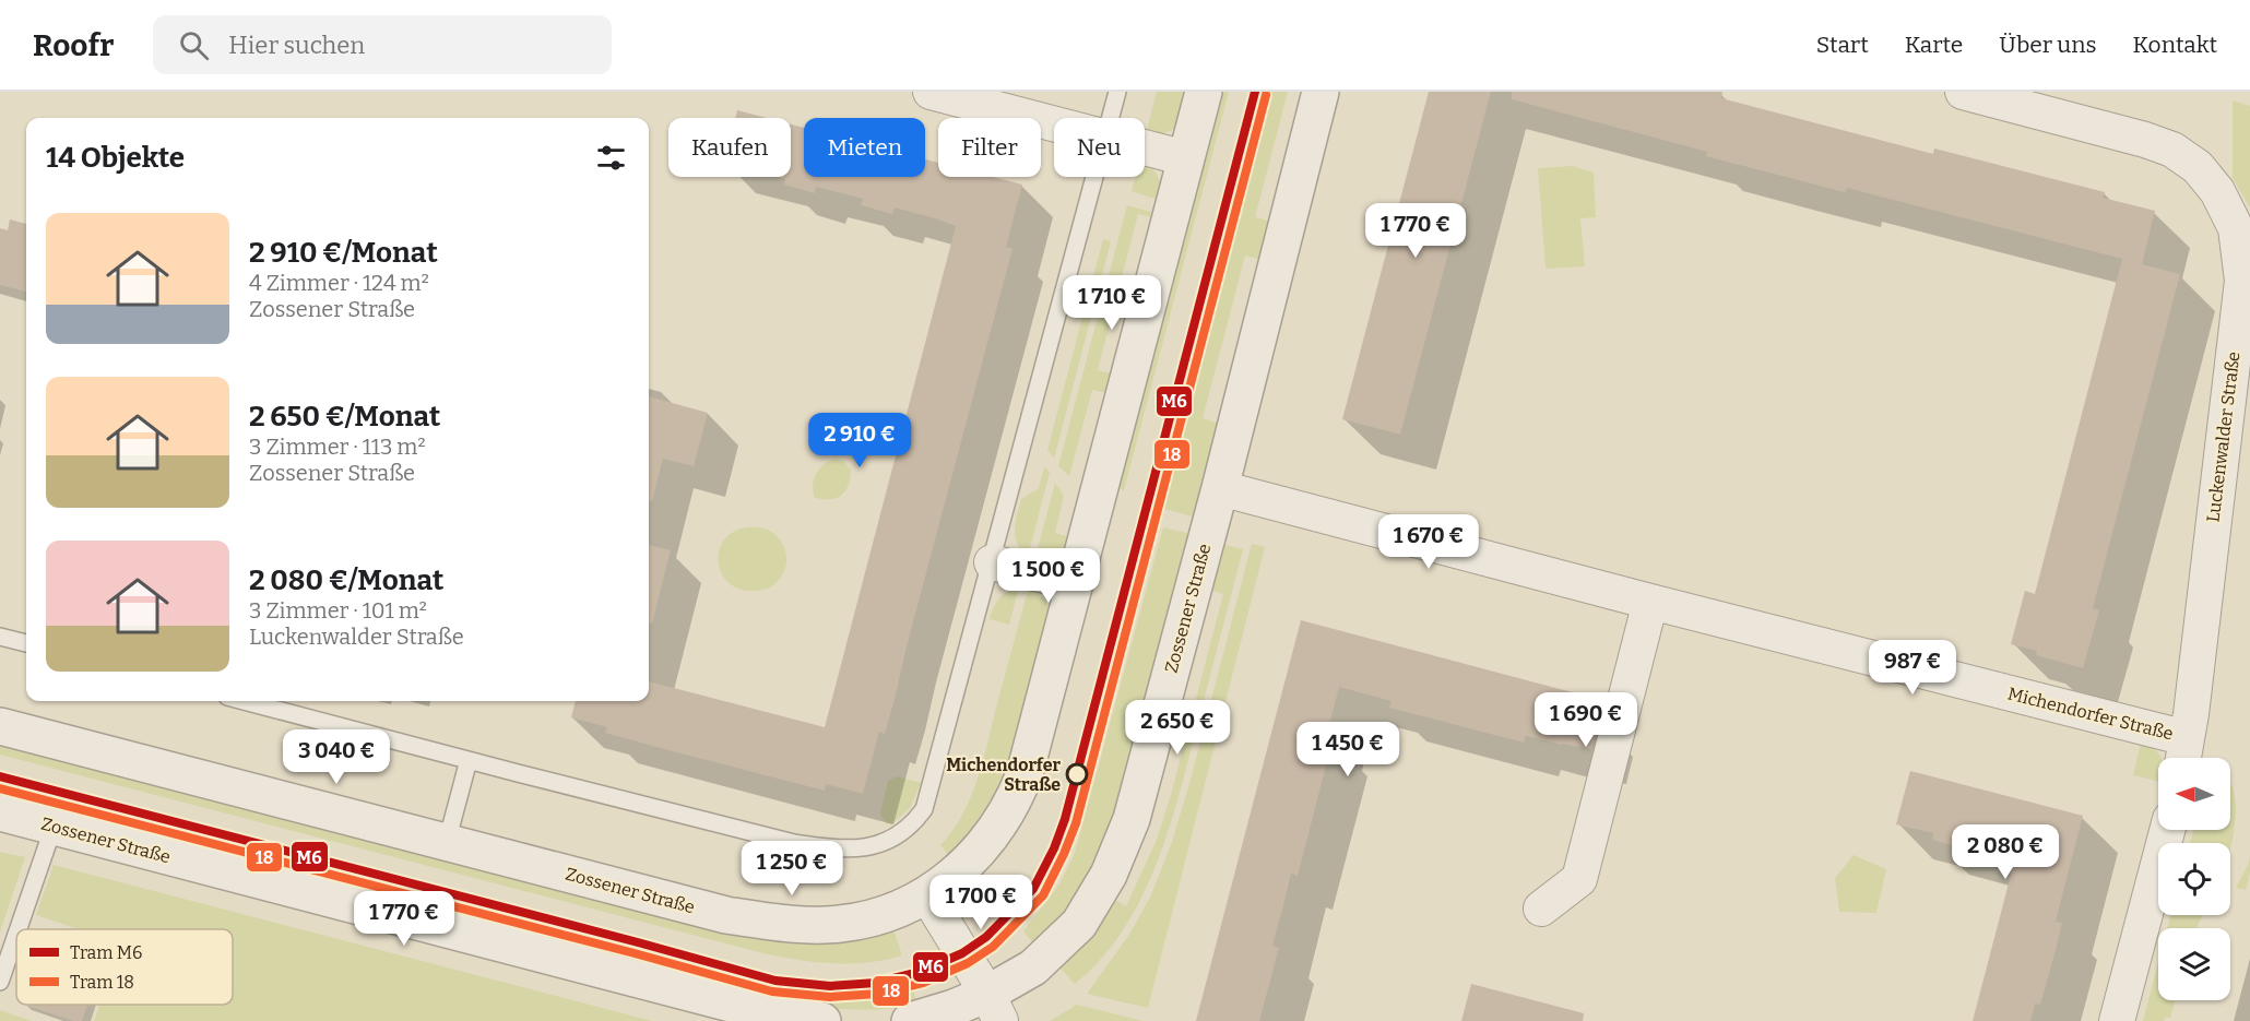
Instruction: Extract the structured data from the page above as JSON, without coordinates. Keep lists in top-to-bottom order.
{
  "streets": {
    "street": ["Luckenwalder Straße", "Zossener Straße", "Michendorfer Straße"]
  },
  "crossings": [
    ["Luckenwalder Straße", "Michendorfer Straße"],
    ["Zossener Straße", "Michendorfer Straße"]
  ],
  "places": ["Michendorfer Straße"],
  "lines": ["tram line M6", "tram line 18"],
  "legend": ["Tram M6", "Tram 18"],
  "north": "left",
  "page": {
    "header": "Roofr",
    "search": "Hier suchen",
    "nav": [
      "Start",
      "Karte",
      "Über uns",
      "Kontakt"
    ],
    "chip": [
      "Kaufen",
      "Mieten",
      "Filter",
      "Neu"
    ],
    "heading": "14 Objekte",
    "list": [
      {
        "name": "2 910 €/Monat",
        "note": "4 Zimmer · 124 m² · Zossener Straße"
      },
      {
        "name": "2 650 €/Monat",
        "note": "3 Zimmer · 113 m² · Zossener Straße"
      },
      {
        "name": "2 080 €/Monat",
        "note": "3 Zimmer · 101 m² · Luckenwalder Straße"
      }
    ],
    "price": [
      "1 770 €",
      "1 710 €",
      "2 910 €",
      "1 670 €",
      "1 500 €",
      "987 €",
      "1 690 €",
      "2 650 €",
      "1 450 €",
      "3 040 €",
      "2 080 €",
      "1 250 €",
      "1 700 €",
      "1 770 €"
    ]
  }
}
